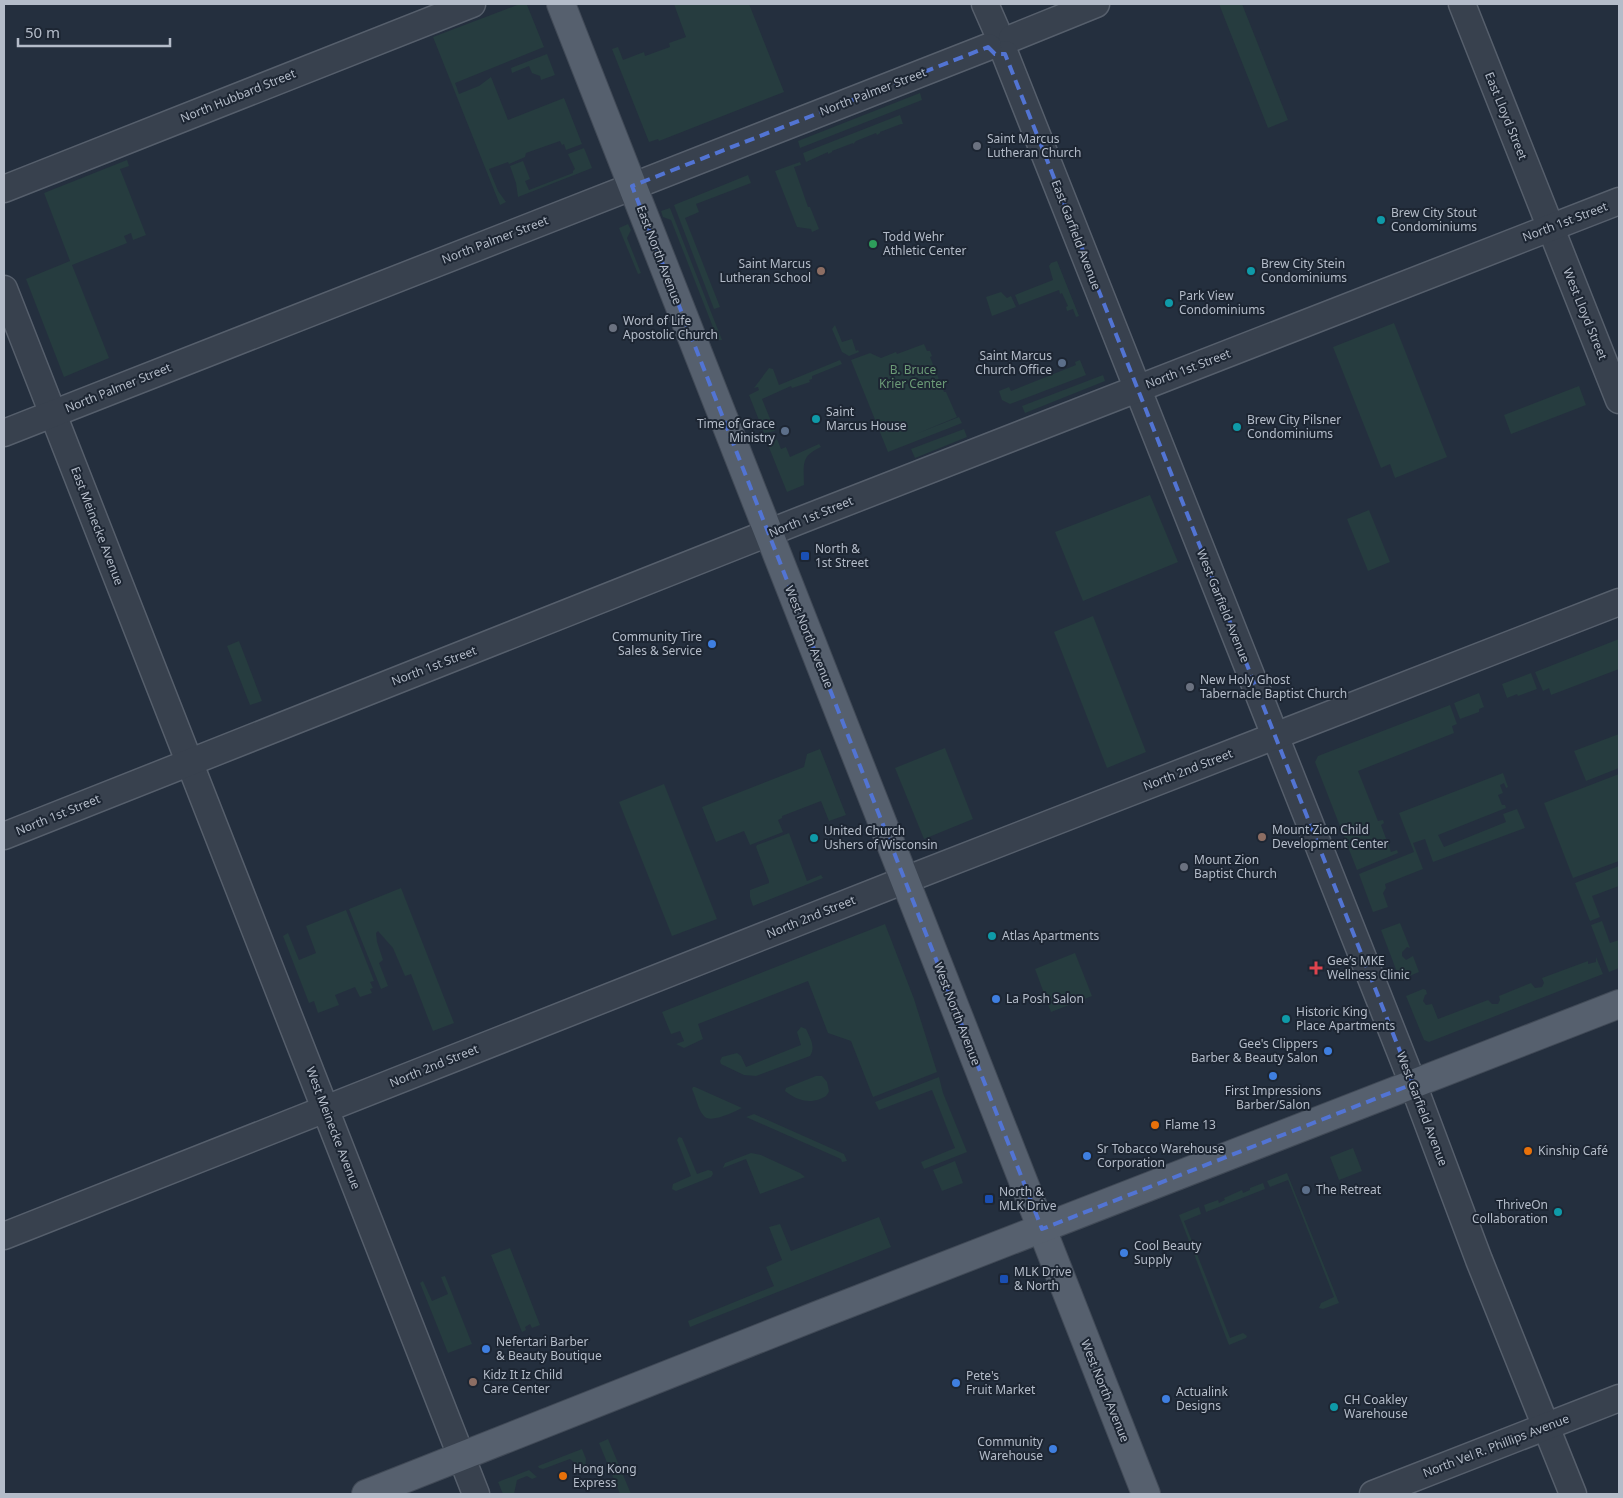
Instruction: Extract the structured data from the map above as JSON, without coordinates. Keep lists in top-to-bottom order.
{
  "streets": {
    "main road": ["East North Avenue", "West North Avenue"],
    "street": [
      "North Palmer Street",
      "North Hubbard Street",
      "East Lloyd Street",
      "North 1st Street",
      "East Garfield Avenue",
      "West Lloyd Street",
      "East Meinecke Avenue",
      "West Garfield Avenue",
      "North 2nd Street",
      "West Meinecke Avenue",
      "North Vel R. Phillips Avenue"
    ]
  },
  "crossings": [
    ["North Palmer Street", "East Garfield Avenue"],
    ["North Palmer Street", "East North Avenue"],
    ["North Palmer Street", "East Meinecke Avenue"],
    ["East Lloyd Street", "North 1st Street"],
    ["East Lloyd Street", "West Lloyd Street"],
    ["North 1st Street", "East Garfield Avenue"],
    ["North 1st Street", "East North Avenue"],
    ["North 1st Street", "West Lloyd Street"],
    ["North 1st Street", "East Meinecke Avenue"],
    ["North 1st Street", "West Garfield Avenue"],
    ["North 1st Street", "West North Avenue"],
    ["North 1st Street", "West Meinecke Avenue"],
    ["East Garfield Avenue", "West Garfield Avenue"],
    ["East North Avenue", "West North Avenue"],
    ["East Meinecke Avenue", "West Meinecke Avenue"],
    ["West Garfield Avenue", "North 2nd Street"],
    ["West Garfield Avenue", "North Vel R. Phillips Avenue"],
    ["West North Avenue", "North 2nd Street"],
    ["North 2nd Street", "West Meinecke Avenue"]
  ],
  "parks": ["B. Bruce Krier Center"],
  "places": {
    "other": [
      "Saint Marcus Lutheran Church",
      "Brew City Stout Condominiums",
      "Todd Wehr Athletic Center",
      "Saint Marcus Lutheran School",
      "Brew City Stein Condominiums",
      "Park View Condominiums",
      "Word of Life Apostolic Church",
      "Saint Marcus Church Office",
      "Saint Marcus House",
      "Brew City Pilsner Condominiums",
      "Time of Grace Ministry",
      "Community Tire Sales & Service",
      "New Holy Ghost Tabernacle Baptist Church",
      "Mount Zion Child Development Center",
      "United Church Ushers of Wisconsin",
      "Mount Zion Baptist Church",
      "Atlas Apartments",
      "La Posh Salon",
      "Historic King Place Apartments",
      "Gee's Clippers Barber & Beauty Salon",
      "First Impressions Barber/Salon",
      "Flame 13",
      "Kinship Café",
      "Sr Tobacco Warehouse Corporation",
      "The Retreat",
      "ThriveOn Collaboration",
      "Cool Beauty Supply",
      "Nefertari Barber & Beauty Boutique",
      "Kidz It Iz Child Care Center",
      "Pete's Fruit Market",
      "Actualink Designs",
      "CH Coakley Warehouse",
      "Community Warehouse",
      "Hong Kong Express"
    ],
    "transit": ["North & 1st Street", "North & MLK Drive", "MLK Drive & North"],
    "health": ["Gee’s MKE Wellness Clinic"]
  },
  "scale_bar": "50 m"
}
